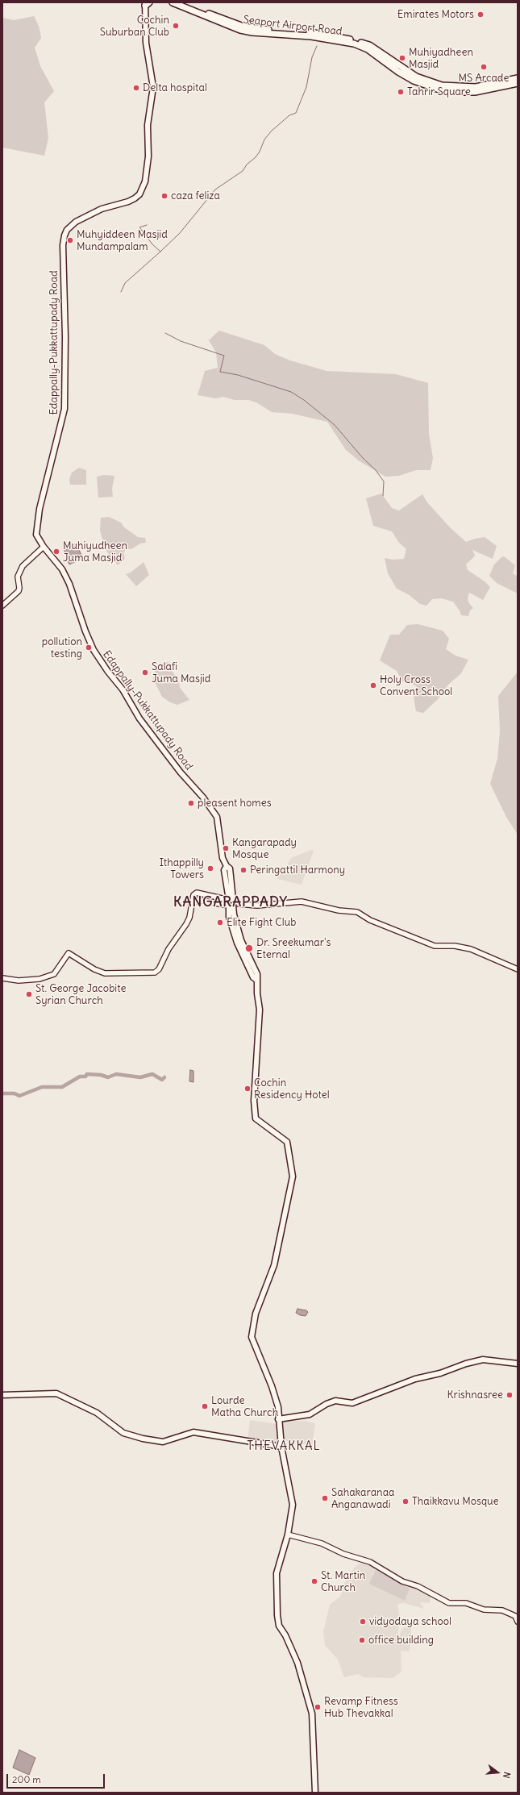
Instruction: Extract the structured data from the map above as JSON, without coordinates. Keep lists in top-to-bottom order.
{
  "streets": {
    "main road": ["Seaport Airport Road", "Edappally-Pukkattupady Road"]
  },
  "districts": ["KANGARAPPADY", "THEVAKKAL"],
  "places": [
    "Emirates Motors",
    "Cochin Suburban Club",
    "Muhiyadheen Masjid",
    "MS Arcade",
    "Delta hospital",
    "Tahrir Square",
    "caza feliza",
    "Muhyiddeen Masjid Mundampalam",
    "Muhiyudheen Juma Masjid",
    "pollution testing",
    "Salafi Juma Masjid",
    "Holy Cross Convent School",
    "pleasent homes",
    "Kangarapady Mosque",
    "Ithappilly Towers",
    "Peringattil Harmony",
    "Elite Fight Club",
    "Dr. Sreekumar's Eternal",
    "St. George Jacobite Syrian Church",
    "Cochin Residency Hotel",
    "Krishnasree",
    "Lourde Matha Church",
    "Sahakaranaa Anganawadi",
    "Thaikkavu Mosque",
    "St. Martin Church",
    "vidyodaya school",
    "office building",
    "Revamp Fitness Hub Thevakkal"
  ],
  "scale_bar": "200 m",
  "north": "right"
}
